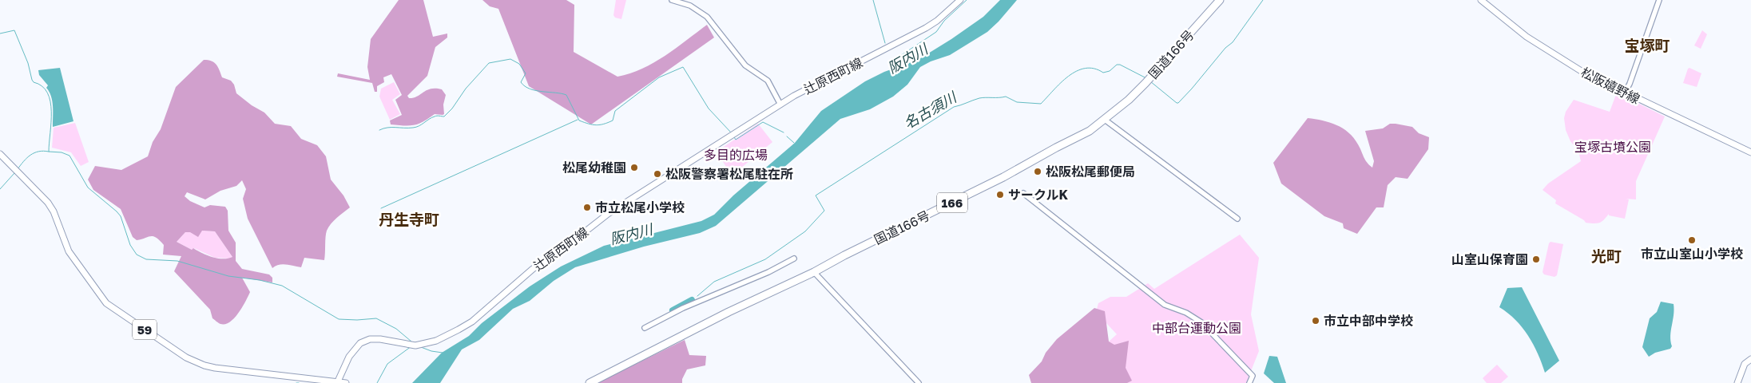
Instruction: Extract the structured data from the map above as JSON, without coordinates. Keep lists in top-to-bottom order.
{
  "streets": {
    "highway": ["国道166号", "166"],
    "main road": ["辻原西町線", "松阪嬉野線", "59"]
  },
  "crossings": [
    ["辻原西町線", "59"]
  ],
  "districts": ["宝塚町", "丹生寺町", "光町"],
  "water": ["阪内川", "名古須川"],
  "parks": ["宝塚古墳公園", "多目的広場", "中部台運動公園"],
  "places": [
    "松尾幼稚園",
    "松阪松尾郵便局",
    "松阪警察署松尾駐在所",
    "サークルK",
    "市立松尾小学校",
    "市立山室山小学校",
    "山室山保育園",
    "市立中部中学校"
  ]
}
